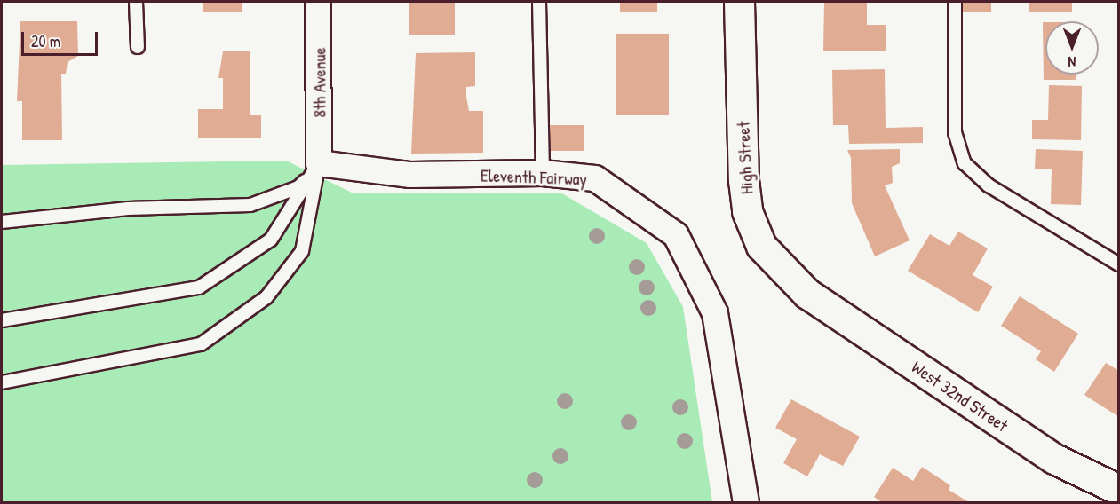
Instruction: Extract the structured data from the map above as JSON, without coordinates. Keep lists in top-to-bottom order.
{
  "streets": {
    "street": [
      "8th Avenue",
      "High Street",
      "Eleventh Fairway",
      "West 32nd Street"
    ]
  },
  "crossings": [
    ["8th Avenue", "Eleventh Fairway"],
    ["High Street", "West 32nd Street"]
  ],
  "scale_bar": "20 m",
  "north": "bottom"
}
